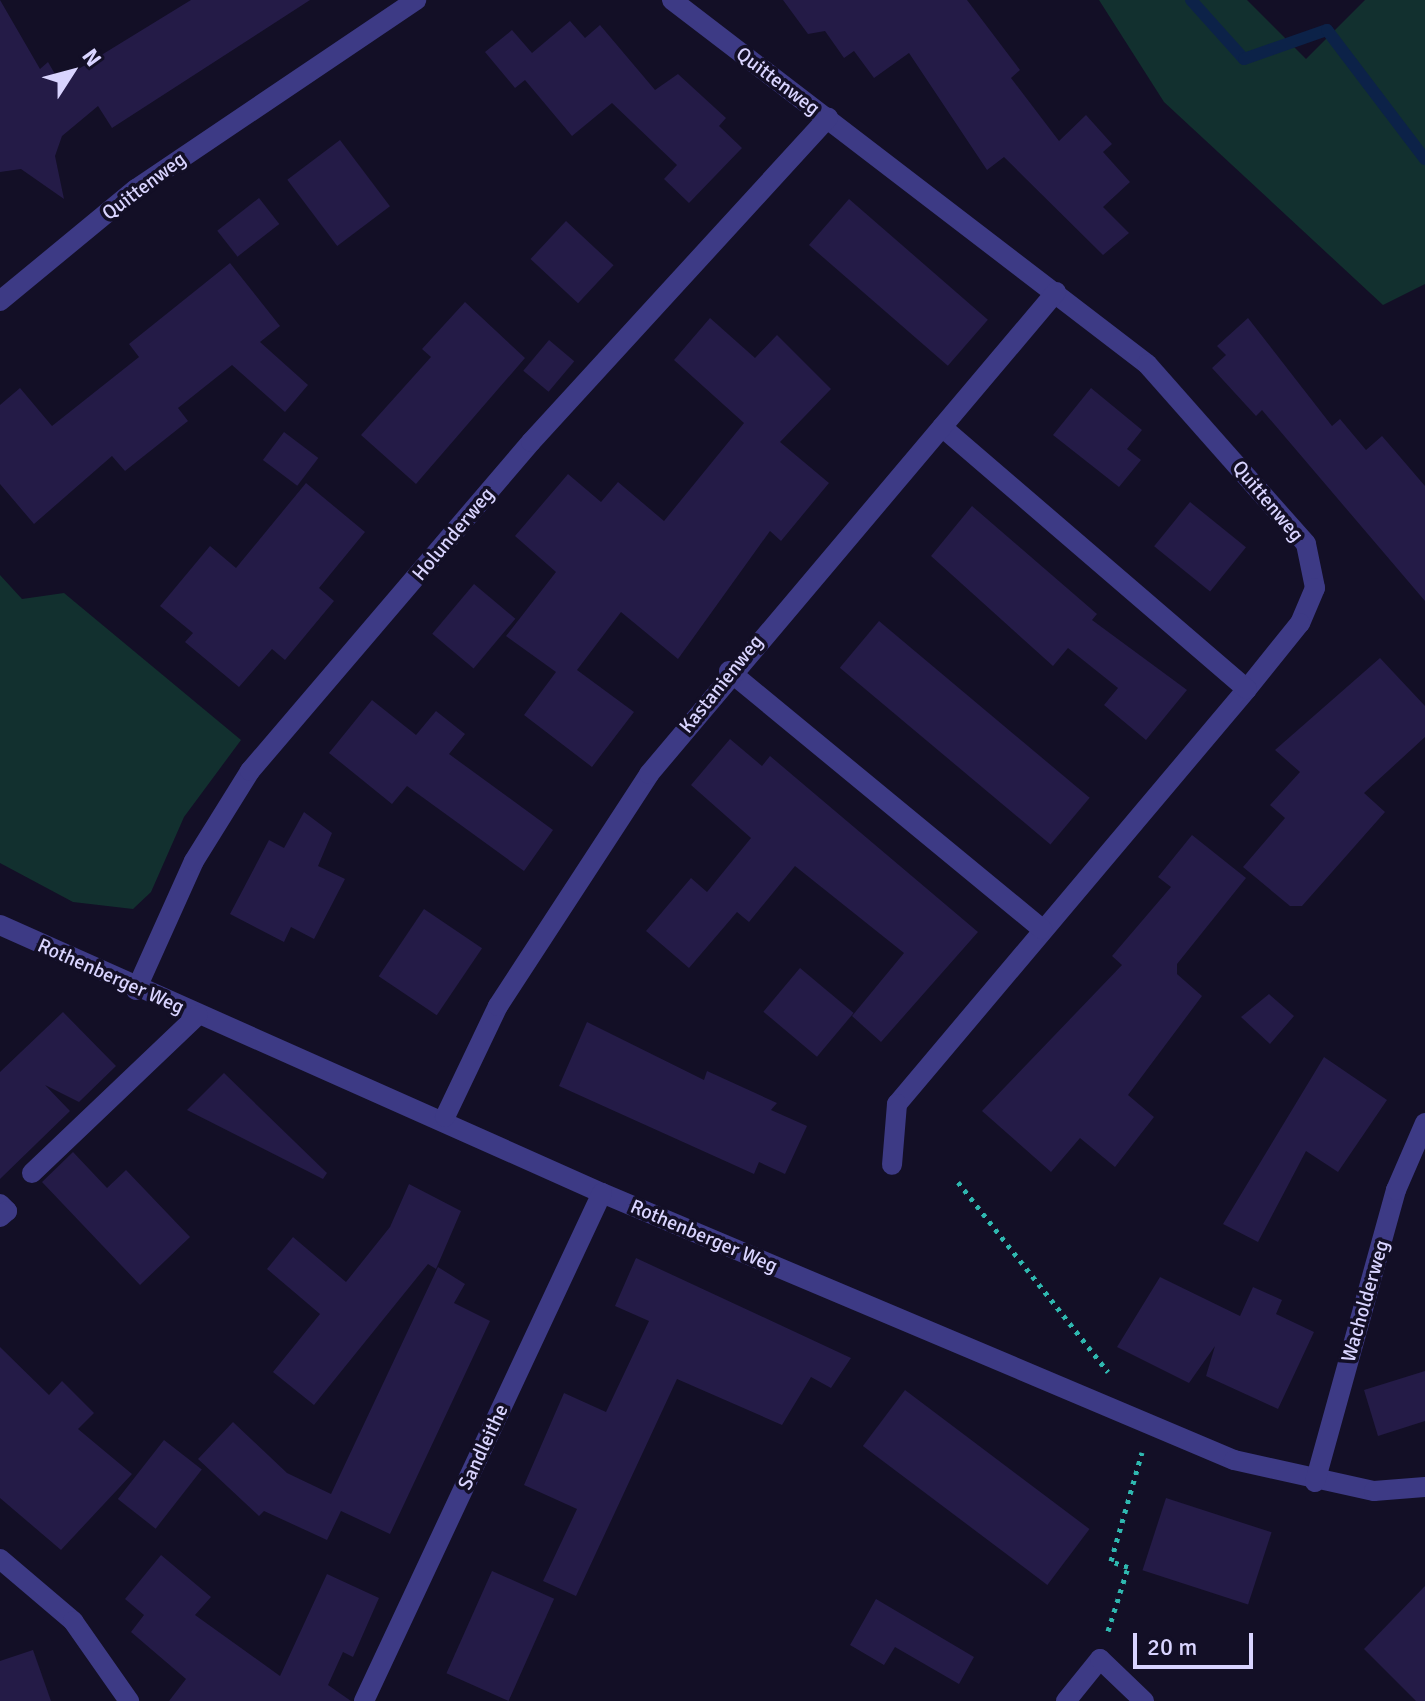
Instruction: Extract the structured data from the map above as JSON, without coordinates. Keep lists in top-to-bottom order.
{
  "streets": {
    "street": [
      "Quittenweg",
      "Holunderweg",
      "Kastanienweg",
      "Rothenberger Weg",
      "Wacholderweg",
      "Sandleithe"
    ]
  },
  "crossings": [
    ["Quittenweg", "Holunderweg"],
    ["Quittenweg", "Kastanienweg"],
    ["Holunderweg", "Rothenberger Weg"],
    ["Kastanienweg", "Rothenberger Weg"],
    ["Rothenberger Weg", "Wacholderweg"],
    ["Rothenberger Weg", "Sandleithe"]
  ],
  "scale_bar": "20 m",
  "north": "top right"
}
